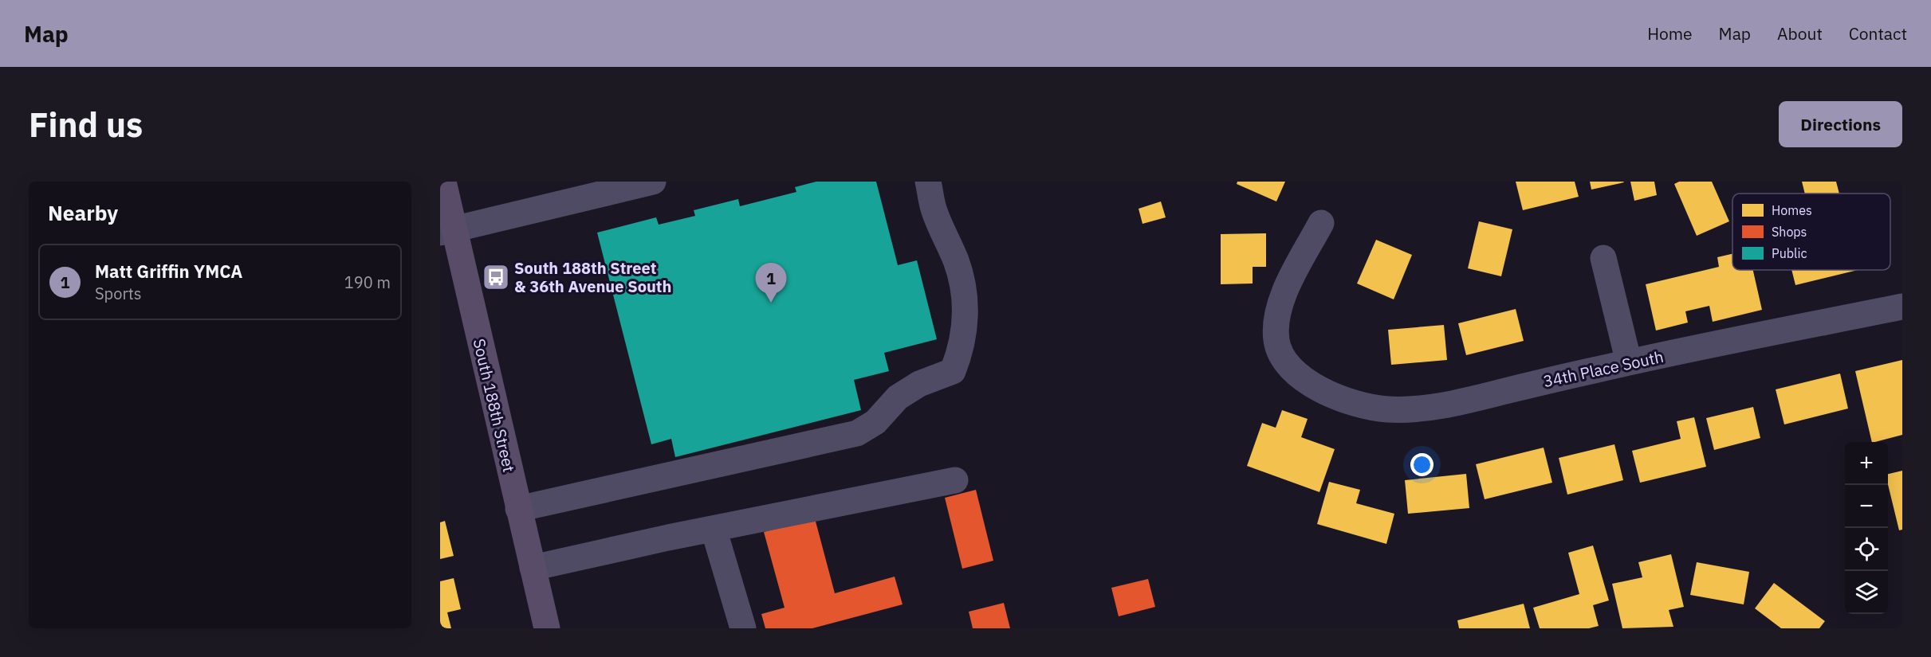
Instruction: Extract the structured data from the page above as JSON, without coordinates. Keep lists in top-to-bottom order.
{
  "streets": {
    "main road": ["South 188th Street"],
    "street": ["34th Place South"]
  },
  "places": {
    "bus stop": ["South 188th Street & 36th Avenue South"]
  },
  "legend": ["Homes", "Shops", "Public"],
  "page": {
    "header": "Map",
    "nav": [
      "Home",
      "Map",
      "About",
      "Contact"
    ],
    "buttons": "Directions",
    "title": "Find us",
    "heading": "Nearby",
    "list": [
      {
        "mark": "1",
        "name": "Matt Griffin YMCA",
        "note": "Sports",
        "value": "190 m"
      }
    ],
    "pins": "1",
    "map_buttons": ["+", "−"]
  }
}
